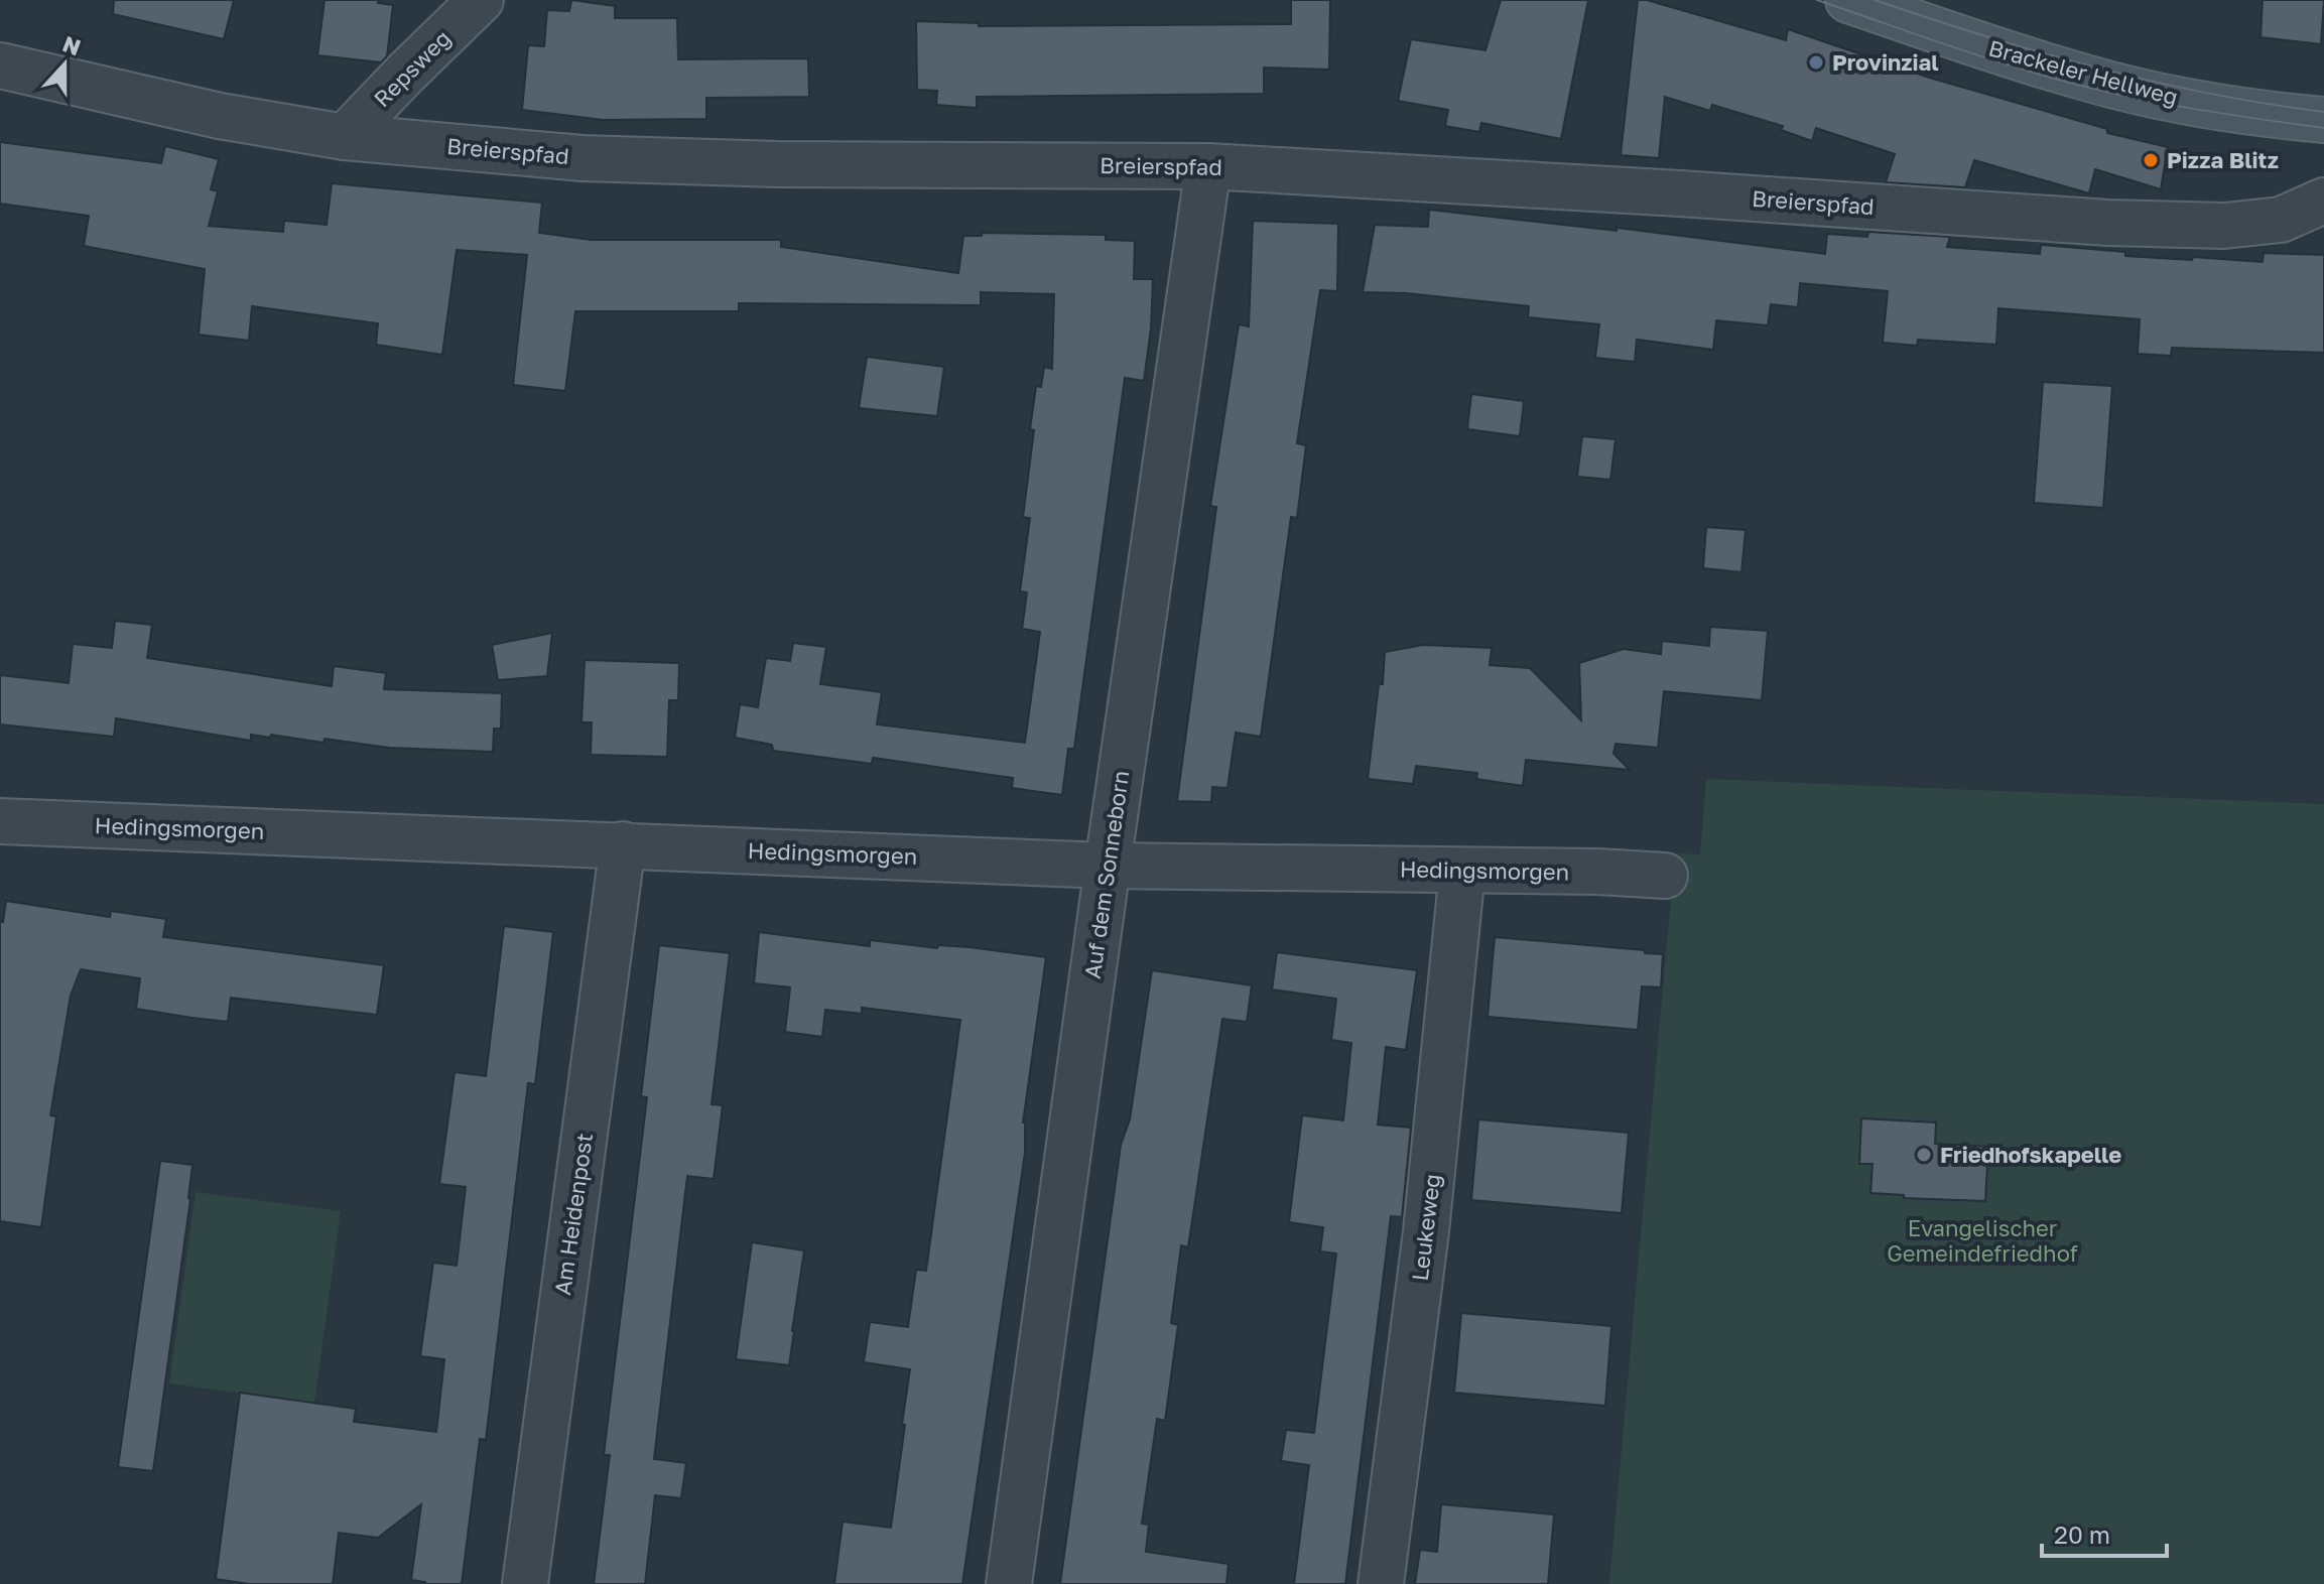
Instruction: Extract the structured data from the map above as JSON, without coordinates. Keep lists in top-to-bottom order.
{
  "streets": {
    "main road": ["Brackeler Hellweg"],
    "street": [
      "Repsweg",
      "Breierspfad",
      "Hedingsmorgen",
      "Auf dem Sonneborn",
      "Am Heidenpost",
      "Leukeweg"
    ]
  },
  "crossings": [
    ["Repsweg", "Breierspfad"],
    ["Breierspfad", "Auf dem Sonneborn"],
    ["Hedingsmorgen", "Auf dem Sonneborn"],
    ["Hedingsmorgen", "Am Heidenpost"],
    ["Hedingsmorgen", "Leukeweg"]
  ],
  "parks": ["Evangelischer Gemeindefriedhof"],
  "places": ["Provinzial", "Pizza Blitz", "Friedhofskapelle"],
  "scale_bar": "20 m",
  "north": "top"
}
